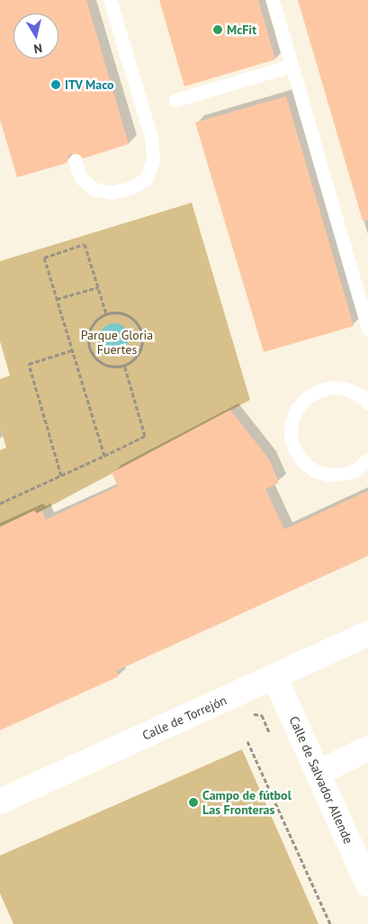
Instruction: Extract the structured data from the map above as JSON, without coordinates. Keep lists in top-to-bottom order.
{
  "streets": {
    "street": ["Calle de Torrejón", "Calle de Salvador Allende"]
  },
  "crossings": [
    ["Calle de Torrejón", "Calle de Salvador Allende"]
  ],
  "parks": ["Parque Gloria Fuertes"],
  "places": ["McFit", "ITV Maco", "Campo de fútbol Las Fronteras"],
  "north": "bottom"
}
